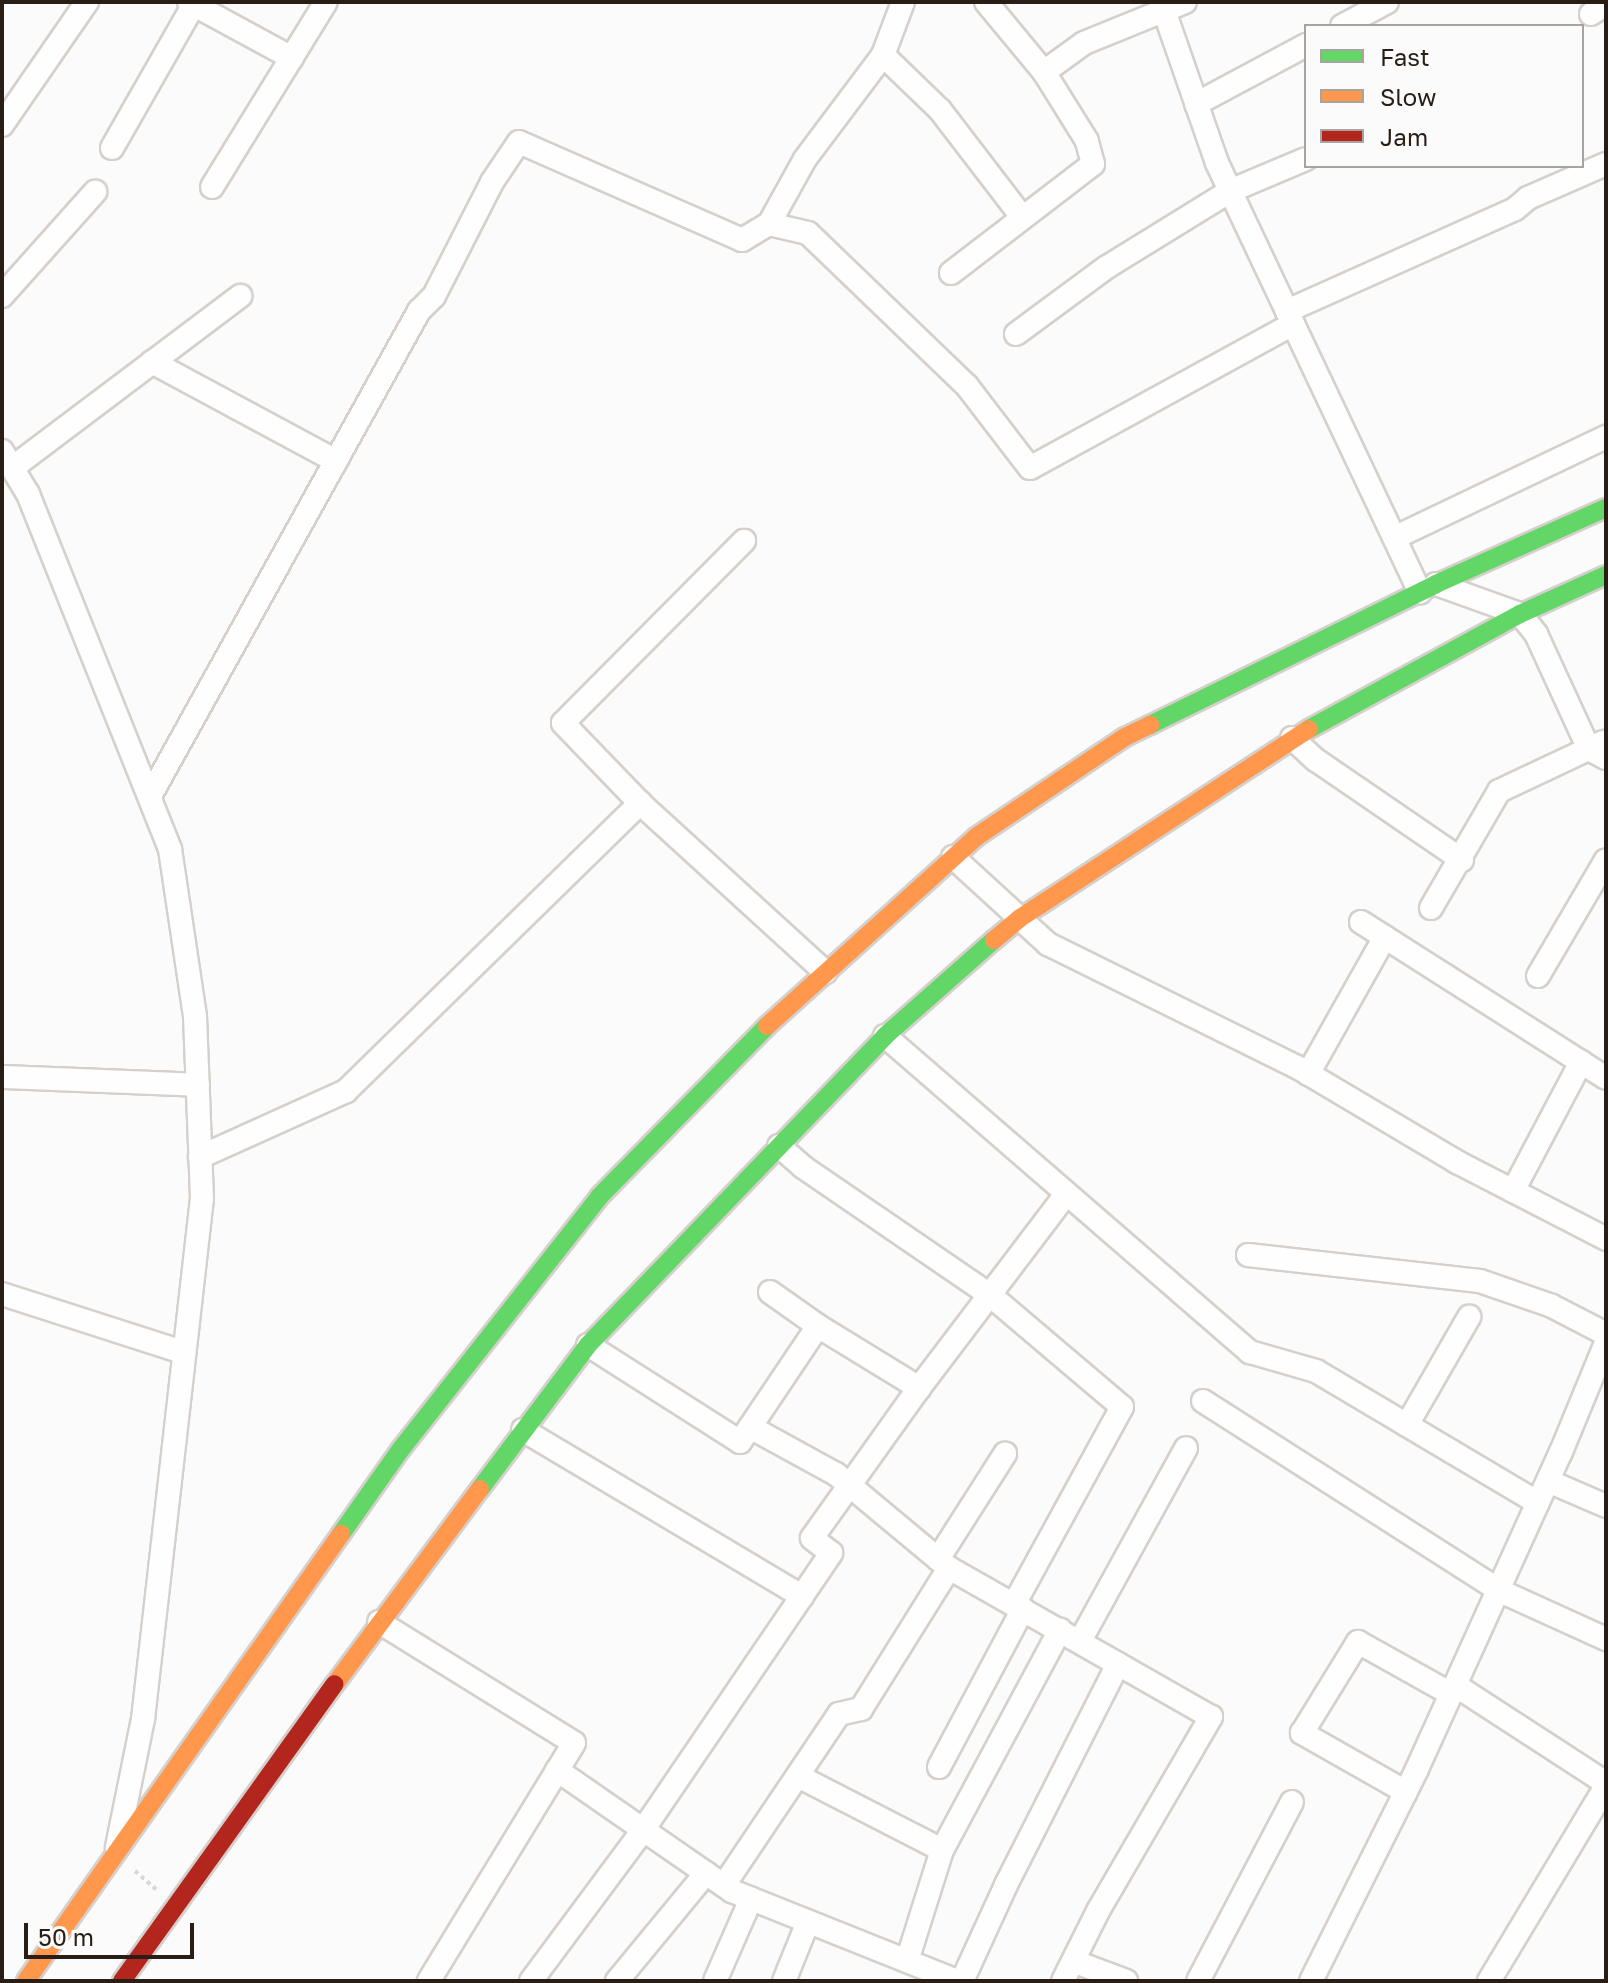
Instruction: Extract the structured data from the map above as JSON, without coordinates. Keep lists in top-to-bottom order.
{
  "legend": ["Fast", "Slow", "Jam"],
  "scale_bar": "50 m"
}
